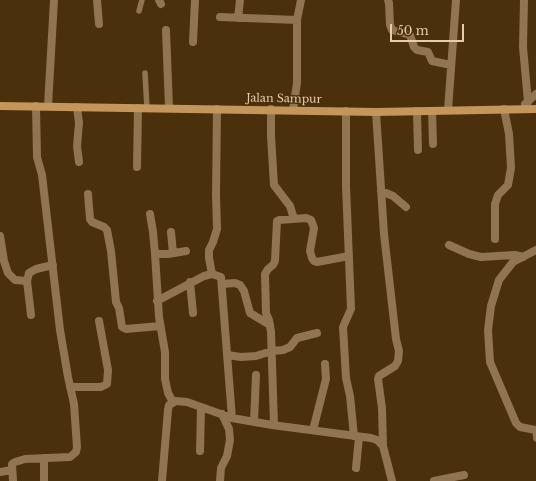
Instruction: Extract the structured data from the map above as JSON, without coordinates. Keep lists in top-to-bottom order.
{
  "streets": {
    "main road": ["Jalan Sampur"]
  },
  "scale_bar": "50 m"
}
